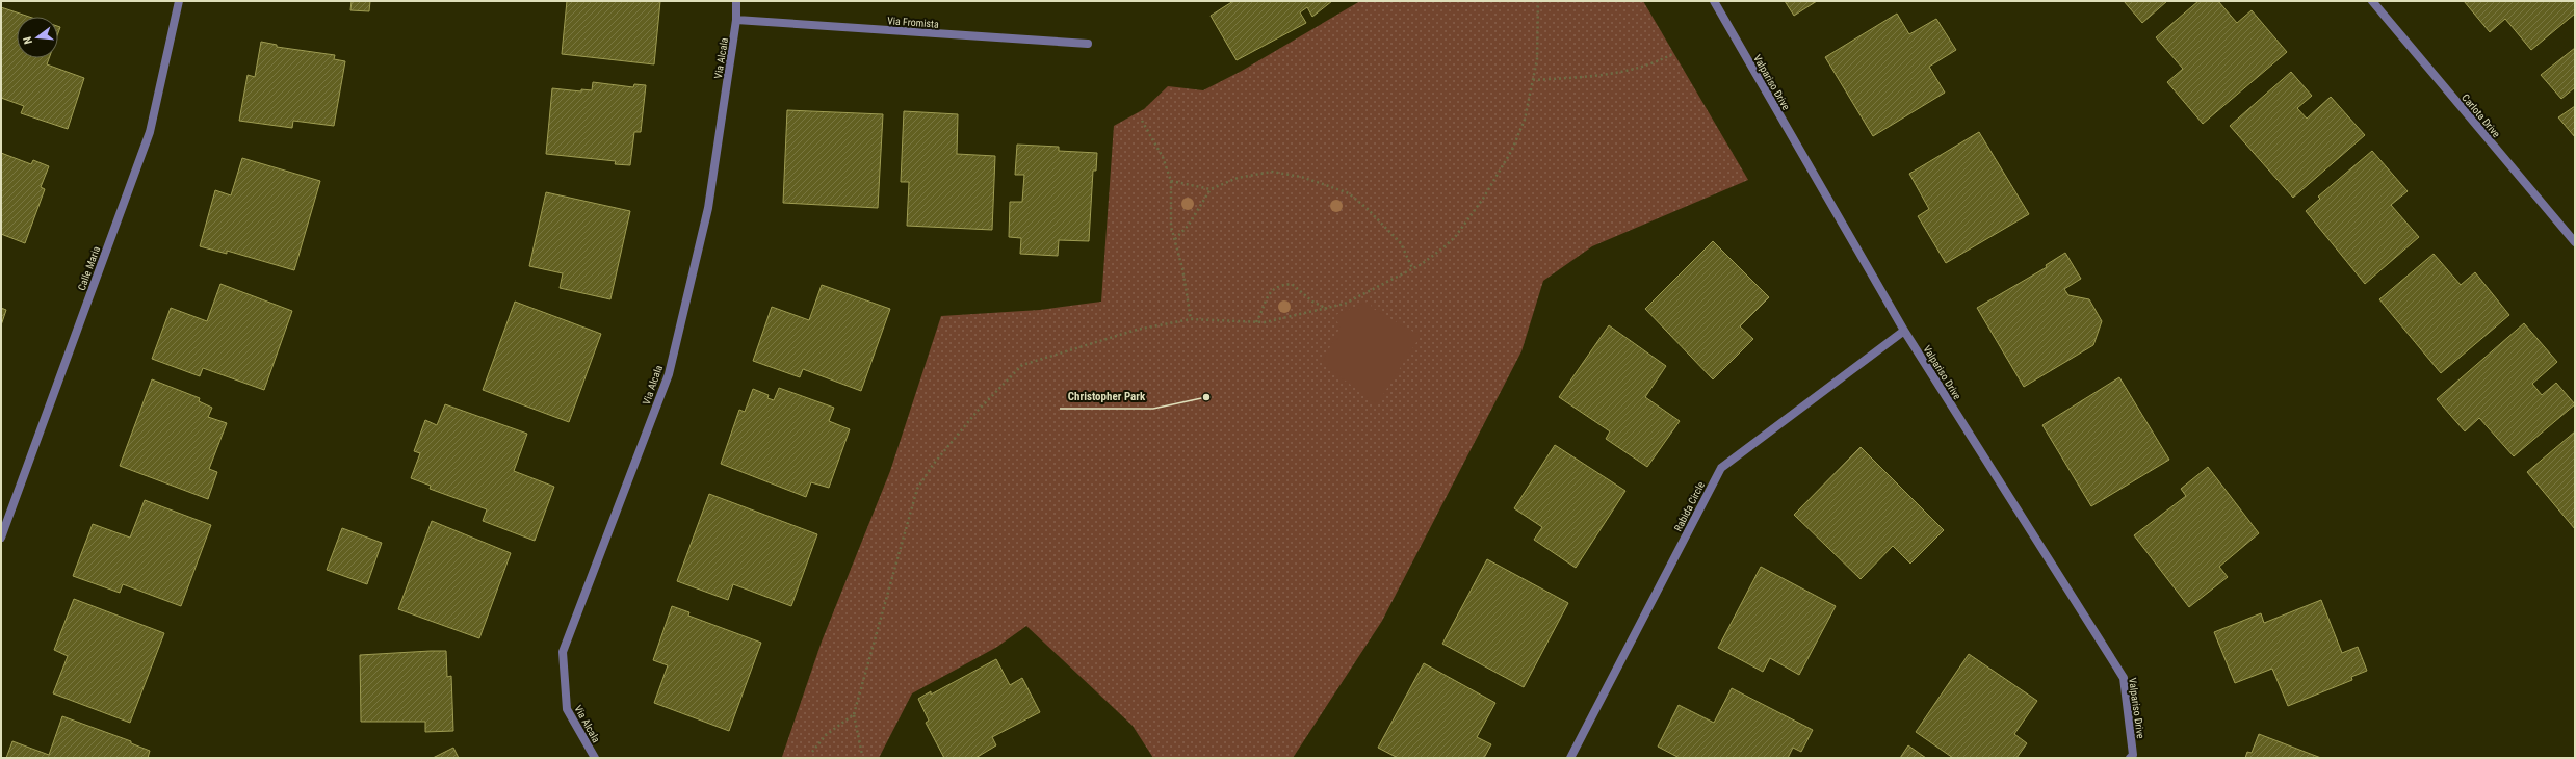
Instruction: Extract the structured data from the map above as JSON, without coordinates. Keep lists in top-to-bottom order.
{
  "streets": {
    "street": [
      "Via Fromista",
      "Via Alcala",
      "Valpariso Drive",
      "Carlota Drive",
      "Calle Maria",
      "Rabida Circle"
    ]
  },
  "crossings": [
    ["Via Fromista", "Via Alcala"],
    ["Valpariso Drive", "Rabida Circle"]
  ],
  "places": ["Christopher Park"],
  "north": "left"
}
